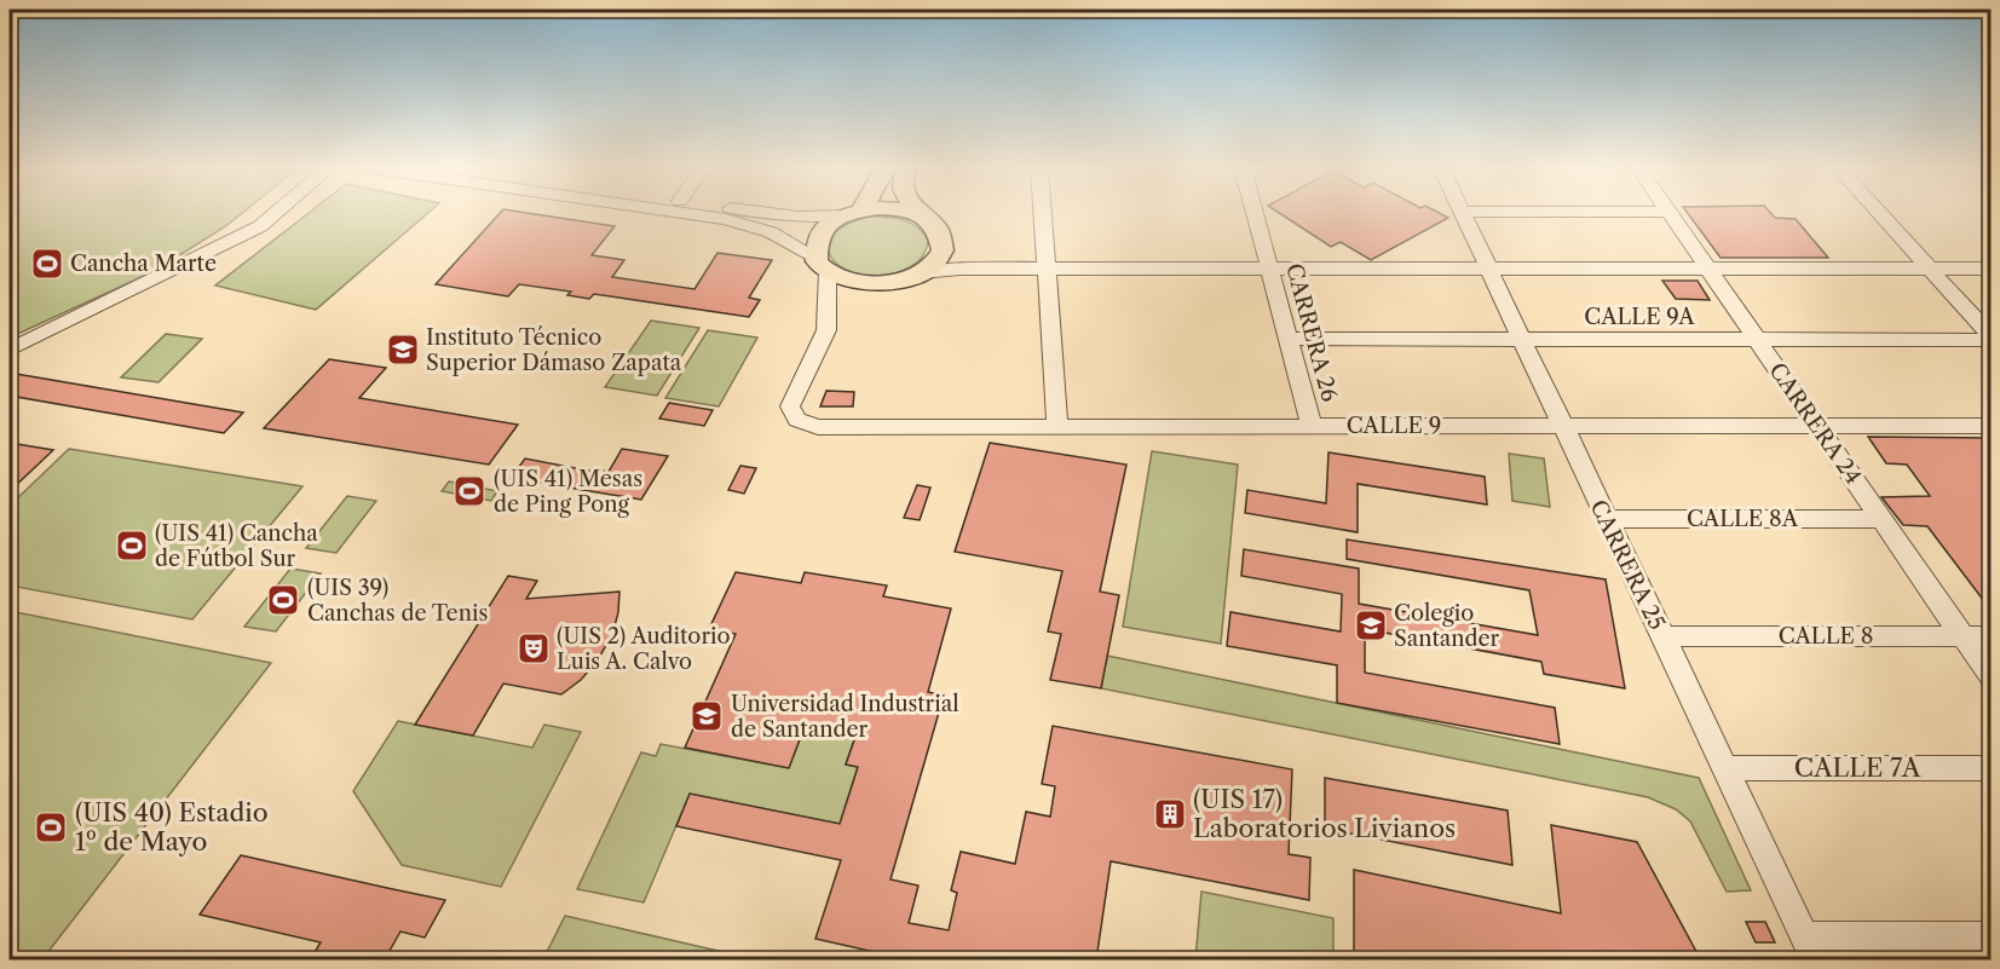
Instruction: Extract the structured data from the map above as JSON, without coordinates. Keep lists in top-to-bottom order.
{
  "streets": {
    "street": [
      "CALLE 9A",
      "CARRERA 26",
      "CARRERA 24",
      "CALLE 9",
      "CALLE 8A",
      "CARRERA 25",
      "CALLE 8",
      "CALLE 7A"
    ]
  },
  "crossings": [
    ["CALLE 9A", "CARRERA 26"],
    ["CALLE 9A", "CARRERA 24"],
    ["CALLE 9A", "CARRERA 25"],
    ["CARRERA 26", "CALLE 9"],
    ["CARRERA 24", "CALLE 9"],
    ["CARRERA 24", "CALLE 8A"],
    ["CARRERA 24", "CALLE 8"],
    ["CALLE 9", "CARRERA 25"],
    ["CALLE 8A", "CARRERA 25"],
    ["CARRERA 25", "CALLE 8"],
    ["CARRERA 25", "CALLE 7A"]
  ],
  "places": {
    "sports": [
      "Cancha Marte",
      "(UIS 41) Mesas de Ping Pong",
      "(UIS 41) Cancha de Fútbol Sur",
      "(UIS 39) Canchas de Tenis",
      "(UIS 40) Estadio 1º de Mayo"
    ],
    "school or university": ["Instituto Técnico Superior Dámaso Zapata", "Colegio Santander", "Universidad Industrial de Santander"],
    "theatre": ["(UIS 2) Auditorio Luis A. Calvo"],
    "building": ["(UIS 17) Laboratorios Livianos"]
  }
}
